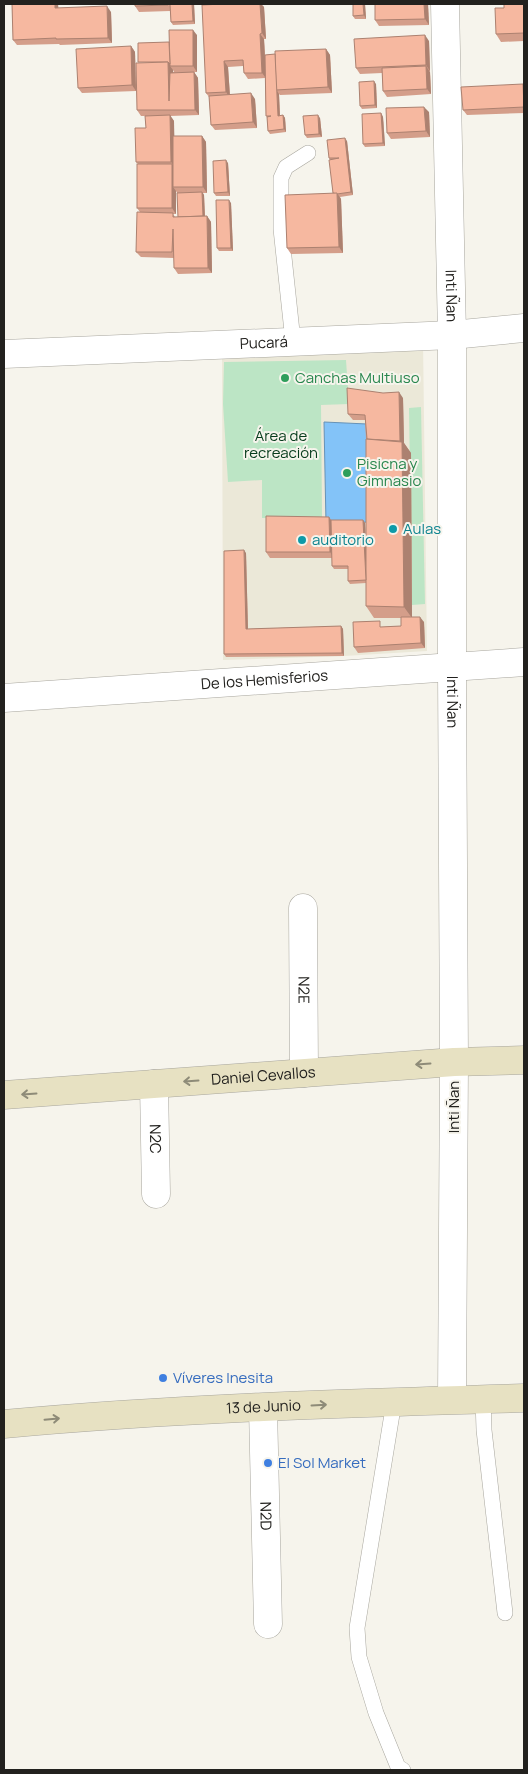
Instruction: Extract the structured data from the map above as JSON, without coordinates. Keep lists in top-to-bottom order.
{
  "streets": {
    "street": [
      "Inti Ñan",
      "Pucará",
      "De los Hemisferios",
      "N2E",
      "Daniel Cevallos",
      "N2C",
      "13 de Junio",
      "N2D"
    ]
  },
  "crossings": [
    ["Inti Ñan", "Pucará"],
    ["Inti Ñan", "De los Hemisferios"],
    ["Inti Ñan", "Daniel Cevallos"],
    ["Inti Ñan", "13 de Junio"],
    ["N2E", "Daniel Cevallos"],
    ["Daniel Cevallos", "N2C"],
    ["13 de Junio", "N2D"]
  ],
  "one_way": ["Daniel Cevallos", "13 de Junio"],
  "parks": ["Área de recreación"],
  "places": [
    "Canchas Multiuso",
    "Pisicna y Gimnasio",
    "Aulas",
    "auditorio",
    "Víveres Inesita",
    "El Sol Market"
  ]
}
